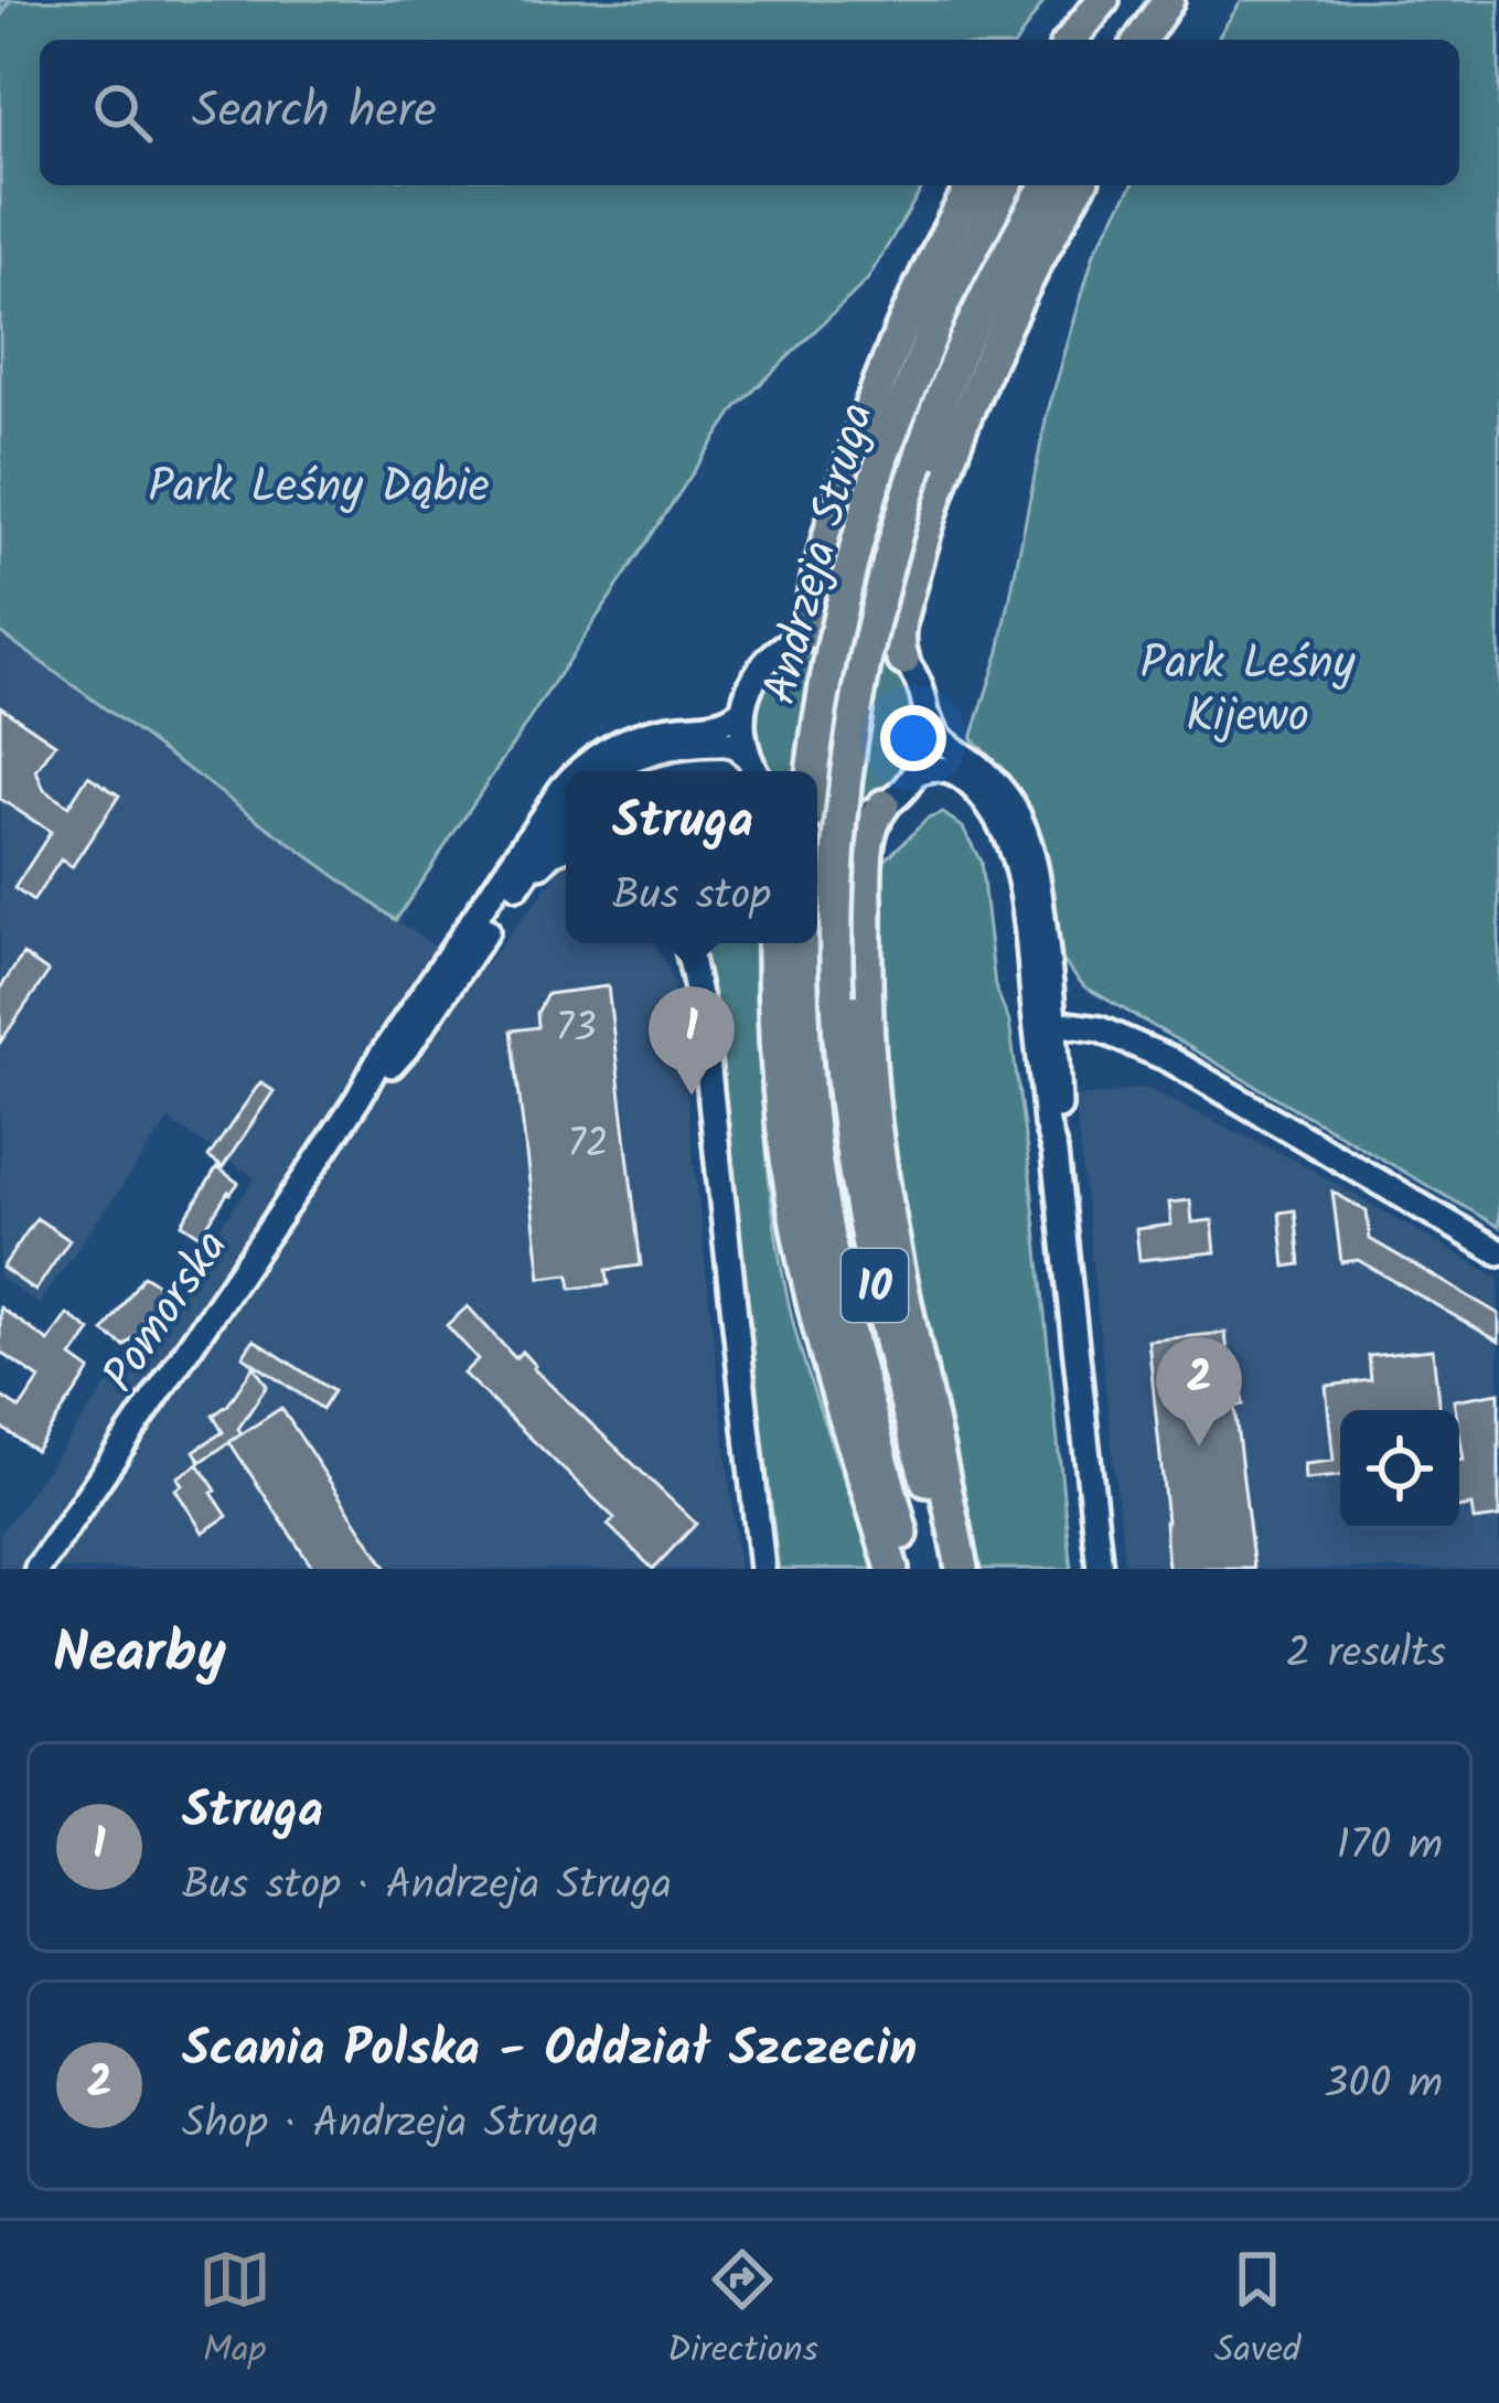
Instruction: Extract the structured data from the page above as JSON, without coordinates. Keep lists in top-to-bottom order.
{
  "streets": {
    "main road": ["Andrzeja Struga", "10"],
    "street": ["Pomorska"]
  },
  "parks": ["Park Leśny Dąbie", "Park Leśny Kijewo"],
  "house_numbers": ["73", "72"],
  "page": {
    "search": "Search here",
    "popup": ["Struga", "Bus stop"],
    "pins": ["1", "2"],
    "heading": ["Nearby", "2 results"],
    "list": [
      {
        "mark": "1",
        "name": "Struga",
        "note": "Bus stop · Andrzeja Struga",
        "value": "170 m"
      },
      {
        "mark": "2",
        "name": "Scania Polska - Oddział Szczecin",
        "note": "Shop · Andrzeja Struga",
        "value": "300 m"
      }
    ],
    "nav": ["Map", "Directions", "Saved"]
  }
}
